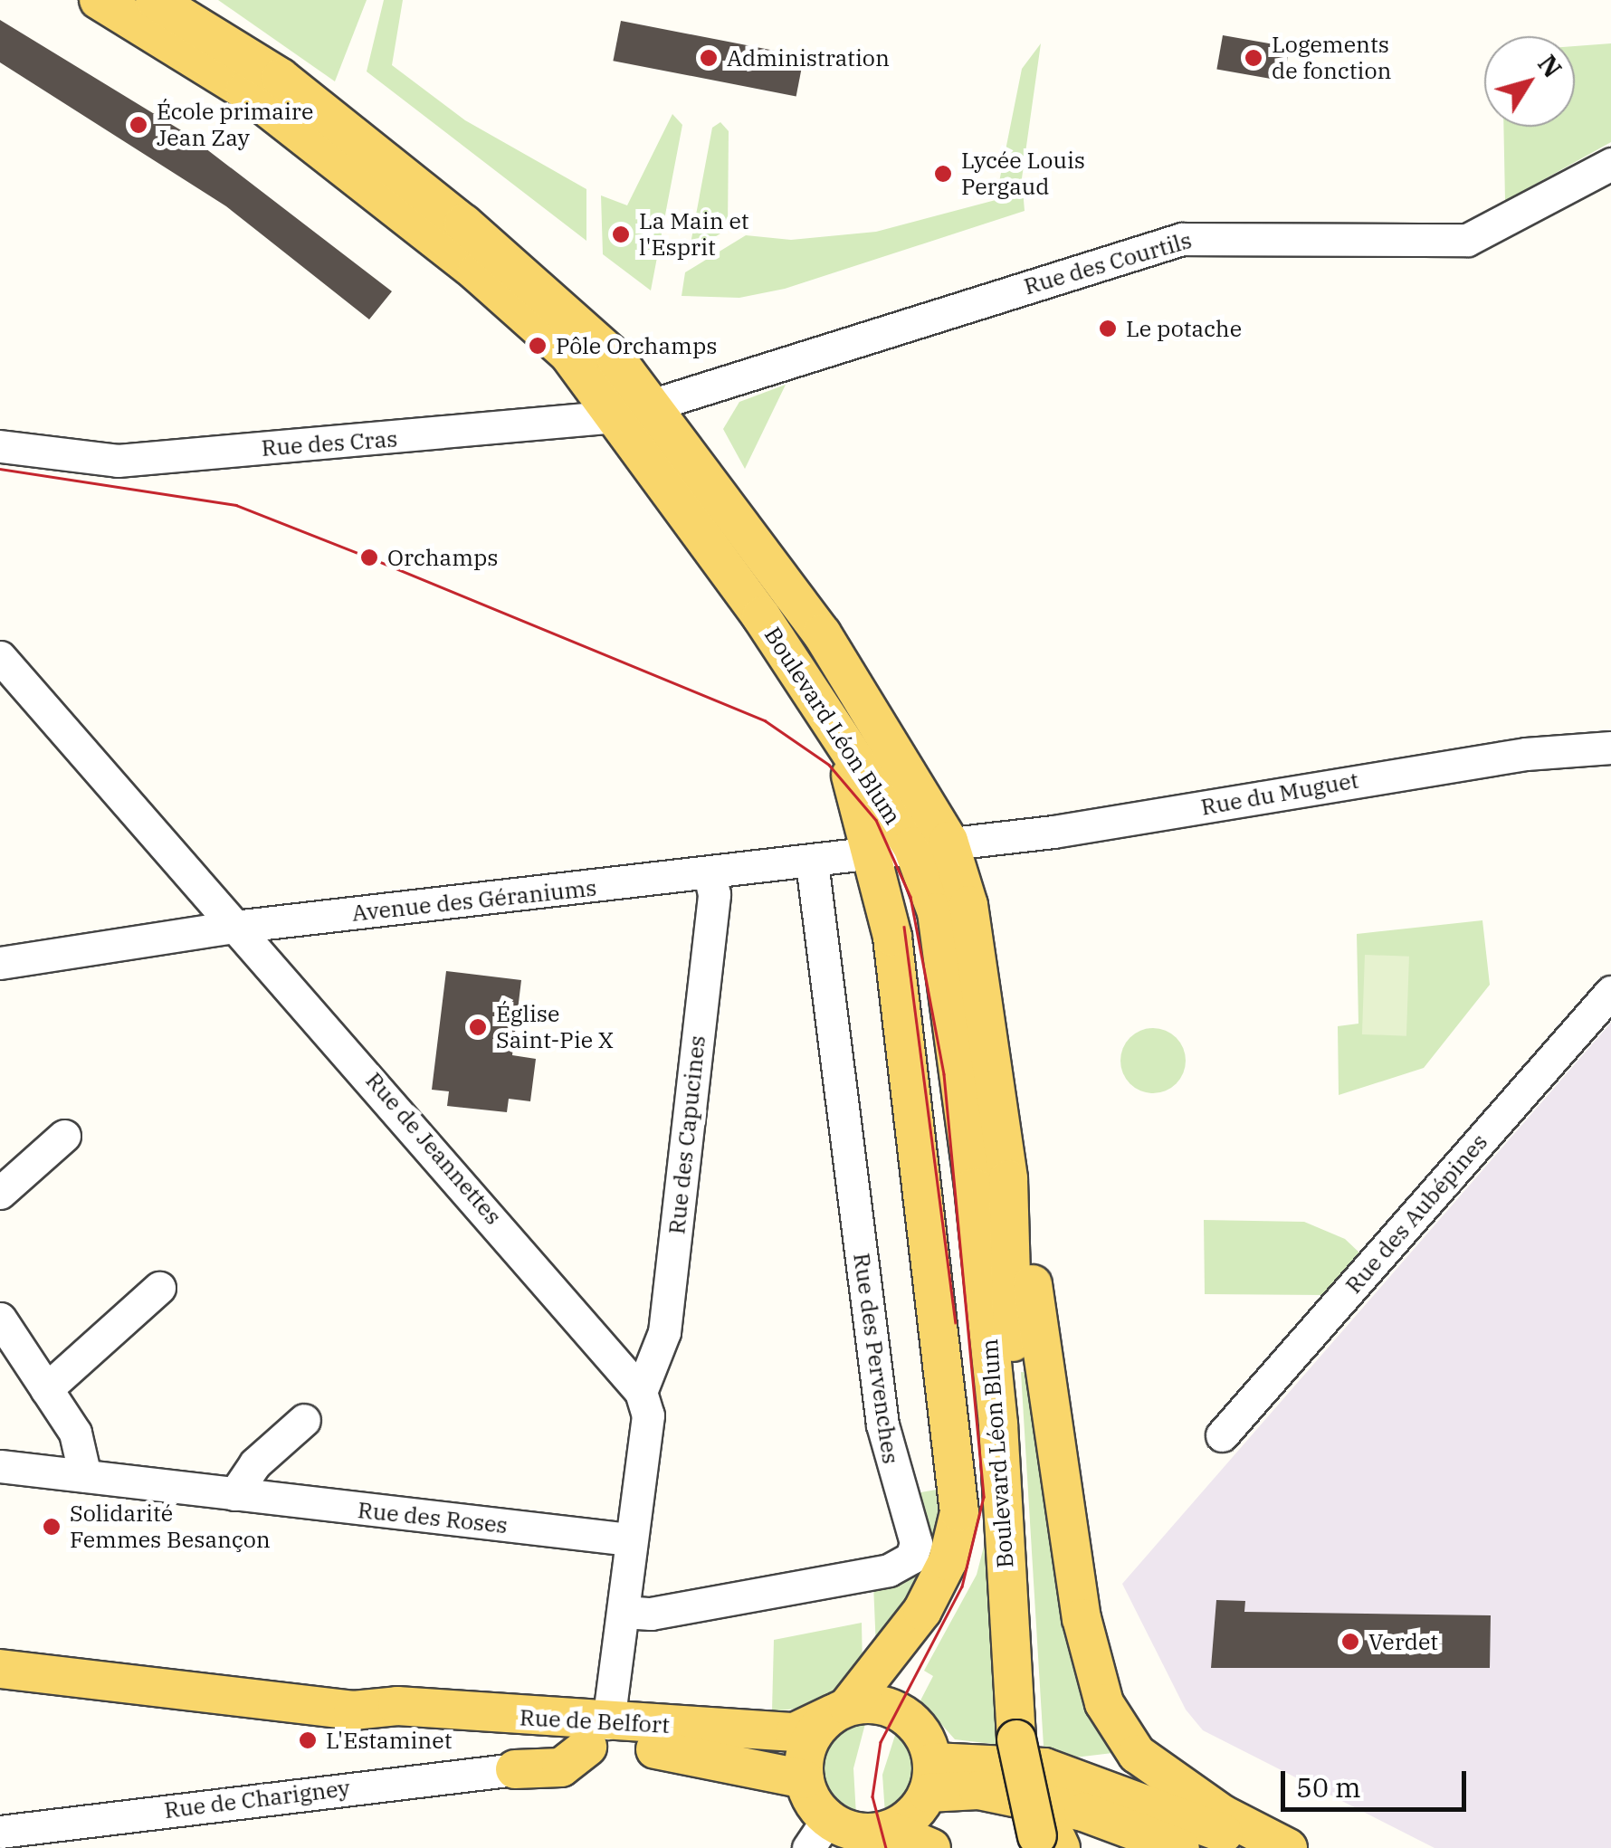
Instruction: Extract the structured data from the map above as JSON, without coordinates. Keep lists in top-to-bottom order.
{
  "streets": {
    "main road": ["Boulevard Léon Blum", "Rue de Belfort"],
    "street": [
      "Rue des Courtils",
      "Rue des Cras",
      "Rue du Muguet",
      "Avenue des Géraniums",
      "Rue des Capucines",
      "Rue de Jeannettes",
      "Rue des Aubépines",
      "Rue des Pervenches",
      "Rue des Roses",
      "Rue de Charigney"
    ]
  },
  "crossings": [
    ["Rue des Courtils", "Rue des Cras"],
    ["Rue des Courtils", "Boulevard Léon Blum"],
    ["Rue des Cras", "Boulevard Léon Blum"],
    ["Boulevard Léon Blum", "Rue du Muguet"],
    ["Boulevard Léon Blum", "Avenue des Géraniums"],
    ["Rue du Muguet", "Avenue des Géraniums"],
    ["Avenue des Géraniums", "Rue des Capucines"],
    ["Avenue des Géraniums", "Rue de Jeannettes"],
    ["Avenue des Géraniums", "Rue des Pervenches"],
    ["Rue des Capucines", "Rue de Jeannettes"],
    ["Rue de Belfort", "Rue de Charigney"]
  ],
  "places": [
    "Administration",
    "Logements de fonction",
    "École primaire Jean Zay",
    "Lycée Louis Pergaud",
    "La Main et l'Esprit",
    "Le potache",
    "Pôle Orchamps",
    "Orchamps",
    "Église Saint-Pie X",
    "Solidarité Femmes Besançon",
    "Verdet",
    "L'Estaminet"
  ],
  "scale_bar": "50 m",
  "north": "top right"
}
